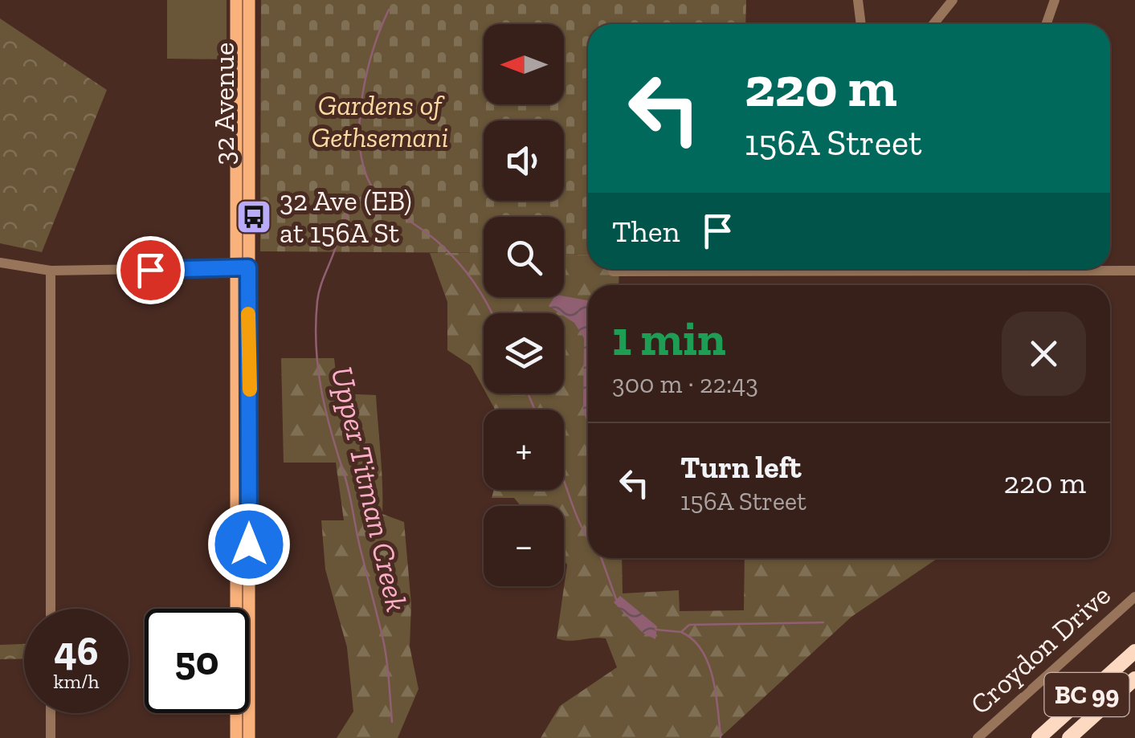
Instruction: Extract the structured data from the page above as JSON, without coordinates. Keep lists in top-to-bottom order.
{
  "streets": {
    "highway": ["BC 99"],
    "main road": ["32 Avenue"],
    "street": ["Croydon Drive"]
  },
  "water": ["Upper Titman Creek"],
  "parks": ["Gardens of Gethsemani"],
  "places": {
    "bus stop": ["32 Ave (EB) at 156A St"]
  },
  "north": "left",
  "page": {
    "map_buttons": ["+", "−"],
    "turn": ["220 m", "156A Street"],
    "then": "Then",
    "heading": ["1 min", "300 m · 22:43"],
    "list": [
      {
        "name": "Turn left",
        "note": "156A Street",
        "value": "220 m"
      }
    ],
    "speed": "46 km/h",
    "limit": "50"
  }
}
